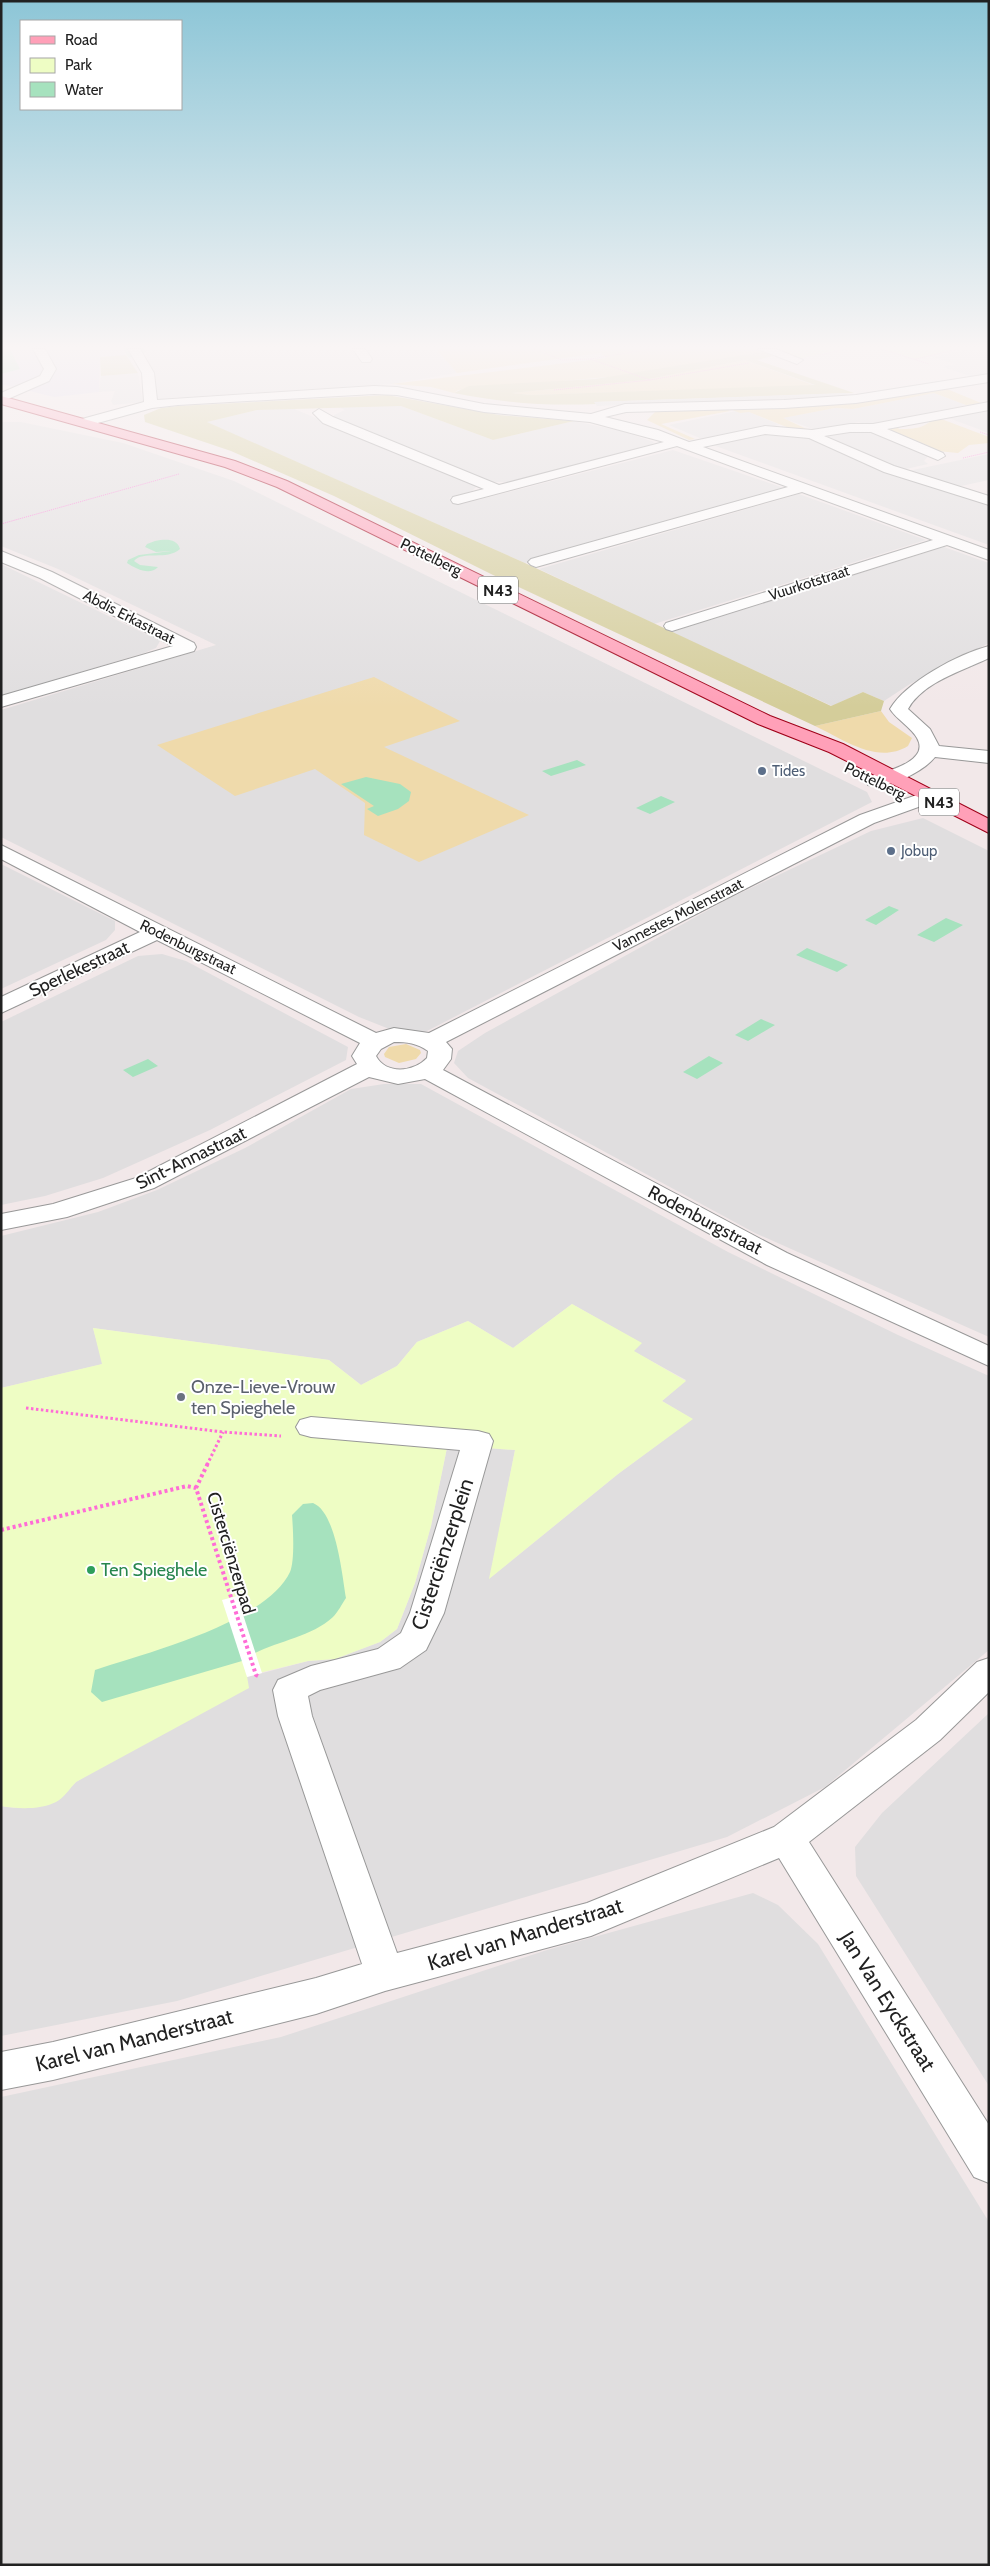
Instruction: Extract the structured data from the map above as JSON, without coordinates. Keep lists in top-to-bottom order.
{
  "streets": {
    "main road": ["Pottelberg", "N43"],
    "street": [
      "Vuurkotstraat",
      "Abdis Erkastraat",
      "Vannestes Molenstraat",
      "Rodenburgstraat",
      "Sperlekestraat",
      "Sint-Annastraat",
      "Cisterciënzerplein",
      "Karel van Manderstraat",
      "Jan Van Eyckstraat"
    ],
    "path": ["Cisterciënzerpad"]
  },
  "crossings": [
    ["Pottelberg", "Vannestes Molenstraat"],
    ["Rodenburgstraat", "Sperlekestraat"],
    ["Cisterciënzerplein", "Karel van Manderstraat"],
    ["Karel van Manderstraat", "Jan Van Eyckstraat"]
  ],
  "places": [
    "Tides",
    "Jobup",
    "Onze-Lieve-Vrouw ten Spieghele",
    "Ten Spieghele"
  ],
  "legend": ["Road", "Park", "Water"]
}
